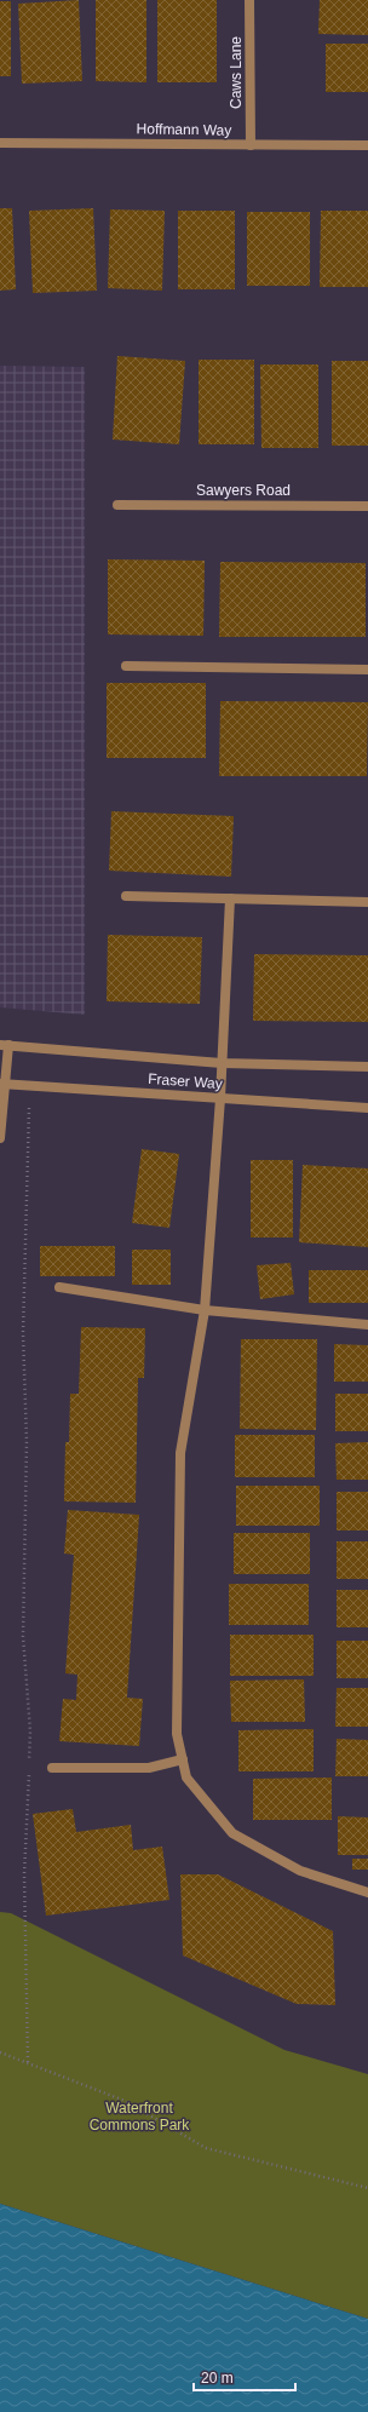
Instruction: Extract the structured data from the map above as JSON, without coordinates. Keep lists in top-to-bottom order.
{
  "streets": {
    "street": [
      "Caws Lane",
      "Hoffmann Way",
      "Sawyers Road",
      "Fraser Way"
    ]
  },
  "crossings": [
    ["Caws Lane", "Hoffmann Way"]
  ],
  "parks": ["Waterfront Commons Park"],
  "scale_bar": "20 m"
}
